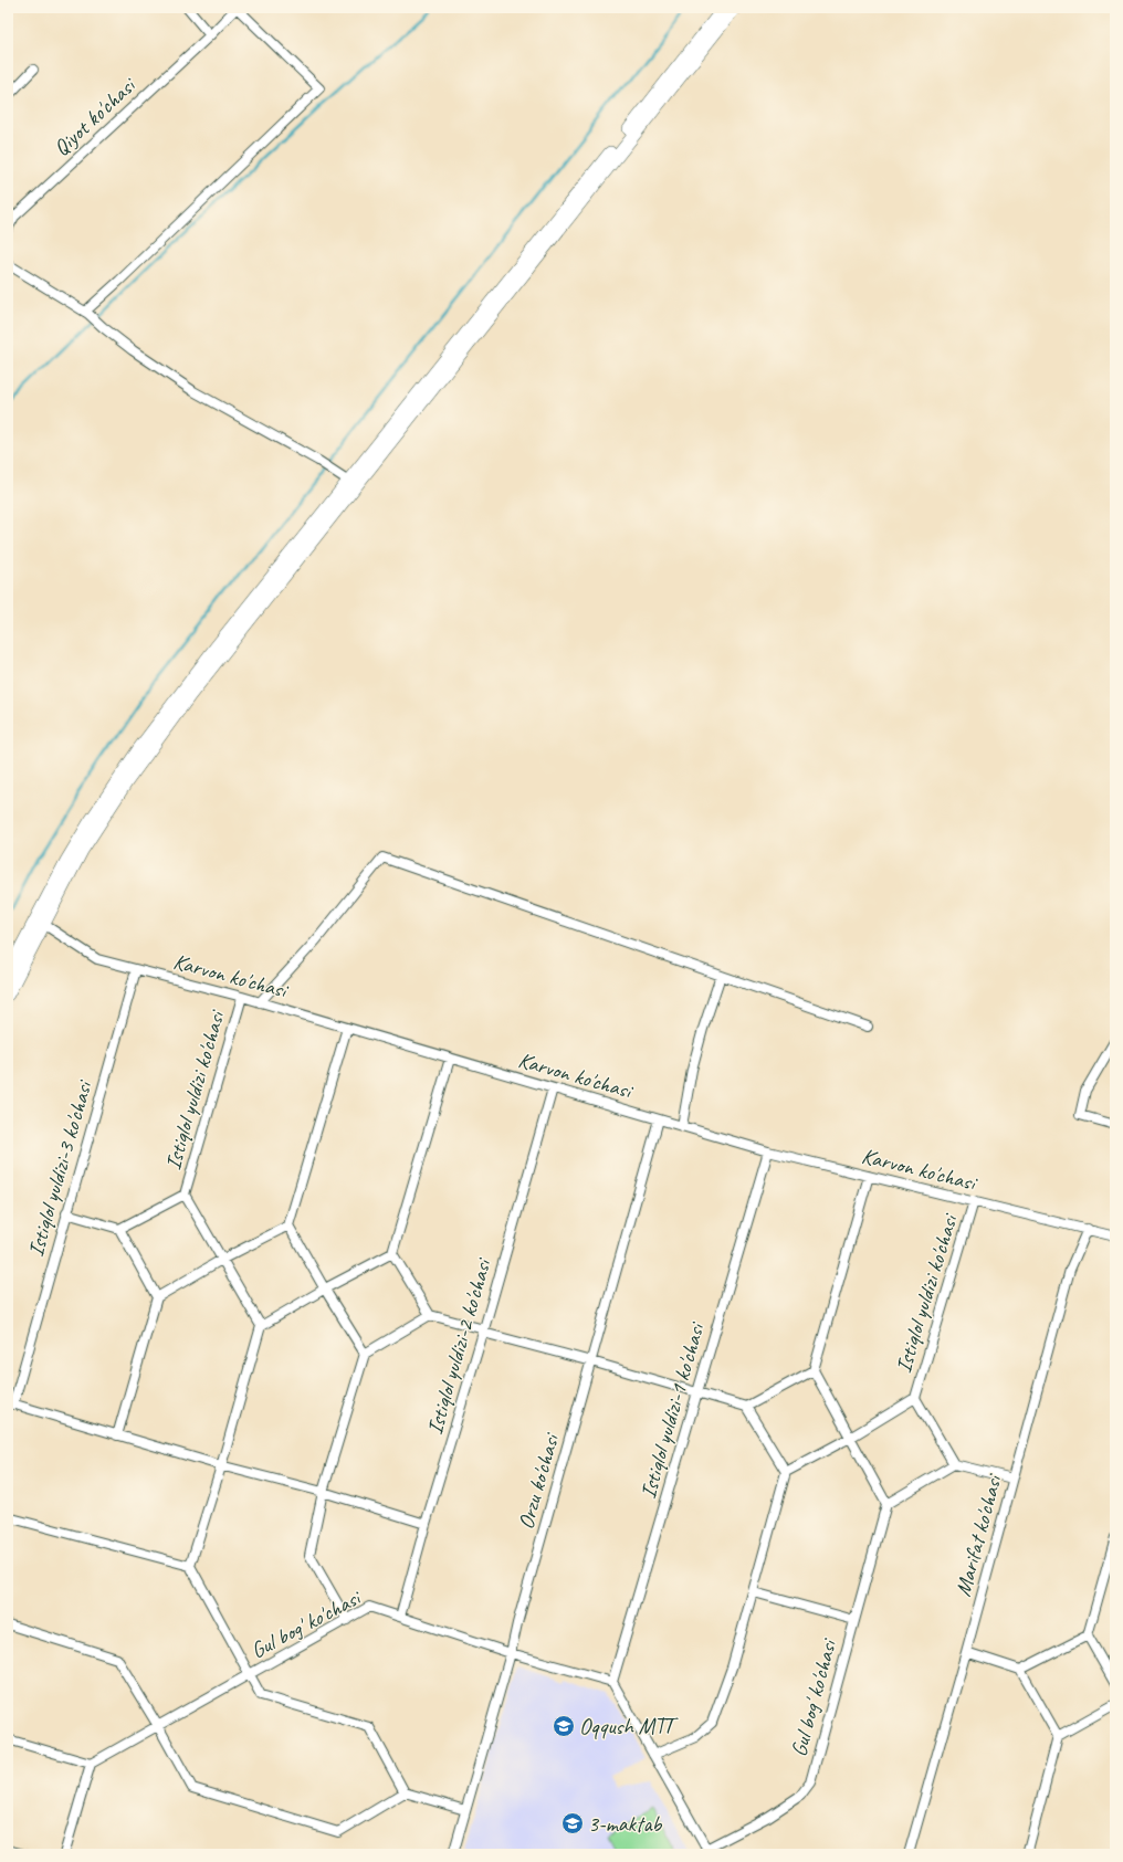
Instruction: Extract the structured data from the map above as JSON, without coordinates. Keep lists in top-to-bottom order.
{
  "streets": {
    "street": [
      "Qiyot ko'chasi",
      "Karvon ko'chasi",
      "Istiqlol yuldizi ko'chasi",
      "Istiqlol yuldizi-3 ko'chasi",
      "Istiqlol yuldizi-2 ko'chasi",
      "Istiqlol yuldizi-1 ko'chasi",
      "Orzu ko'chasi",
      "Marifat ko'chasi",
      "Gul bog' ko'chasi"
    ]
  },
  "crossings": [
    ["Karvon ko'chasi", "Istiqlol yuldizi ko'chasi"],
    ["Karvon ko'chasi", "Istiqlol yuldizi-3 ko'chasi"],
    ["Karvon ko'chasi", "Istiqlol yuldizi-2 ko'chasi"],
    ["Karvon ko'chasi", "Istiqlol yuldizi-1 ko'chasi"],
    ["Karvon ko'chasi", "Orzu ko'chasi"],
    ["Karvon ko'chasi", "Marifat ko'chasi"],
    ["Istiqlol yuldizi-2 ko'chasi", "Gul bog' ko'chasi"],
    ["Istiqlol yuldizi-1 ko'chasi", "Gul bog' ko'chasi"],
    ["Orzu ko'chasi", "Gul bog' ko'chasi"]
  ],
  "places": {
    "school or university": ["Oqqush MTT", "3-maktab"]
  }
}
